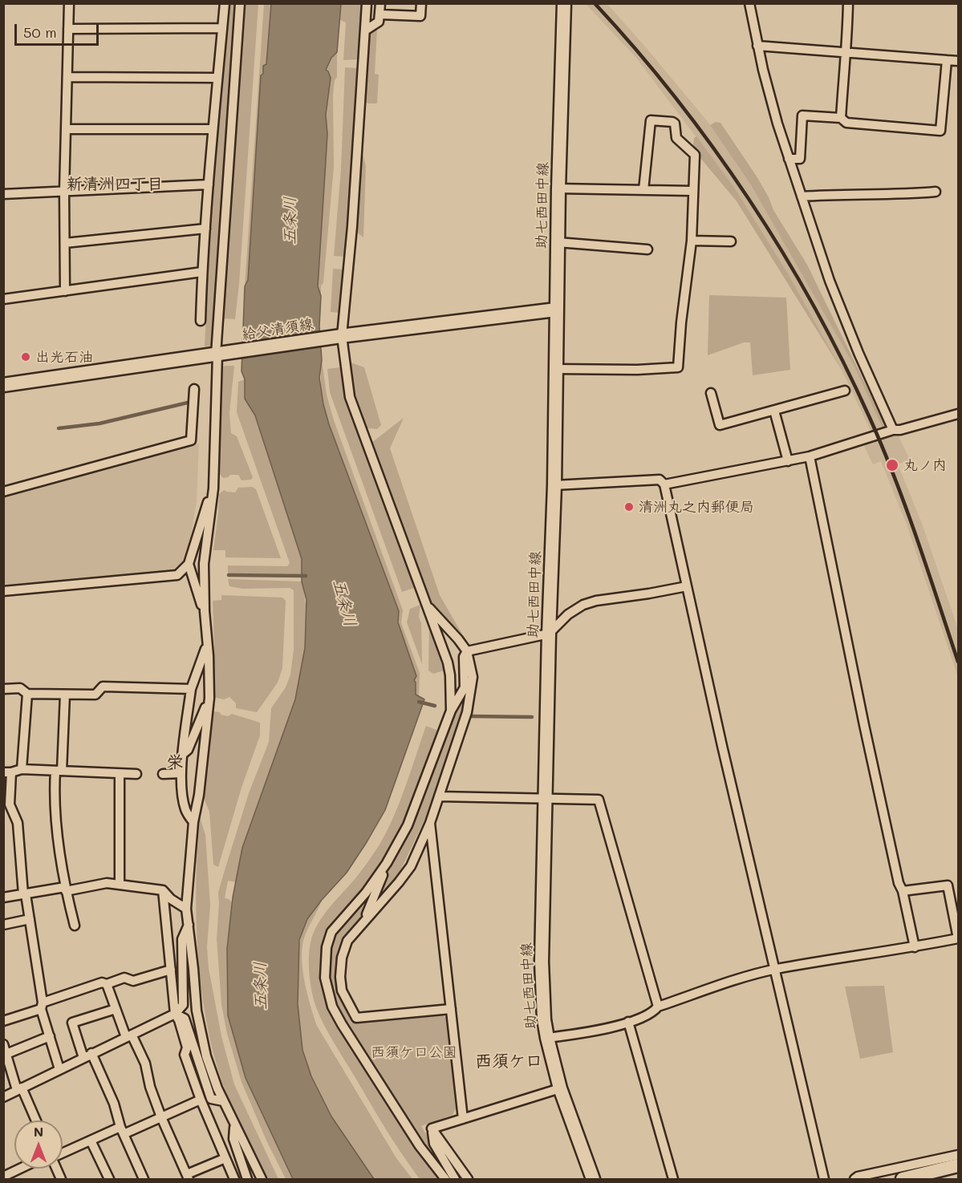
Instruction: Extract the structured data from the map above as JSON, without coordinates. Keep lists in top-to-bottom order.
{
  "streets": {
    "main road": ["助七西田中線", "給父清須線"]
  },
  "crossings": [
    ["助七西田中線", "給父清須線"]
  ],
  "districts": ["新清洲四丁目", "栄", "西須ケ口"],
  "water": ["五条川"],
  "parks": ["西須ケ口公園"],
  "places": ["出光石油", "丸ノ内", "清洲丸之内郵便局"],
  "scale_bar": "50 m",
  "north": "top"
}
